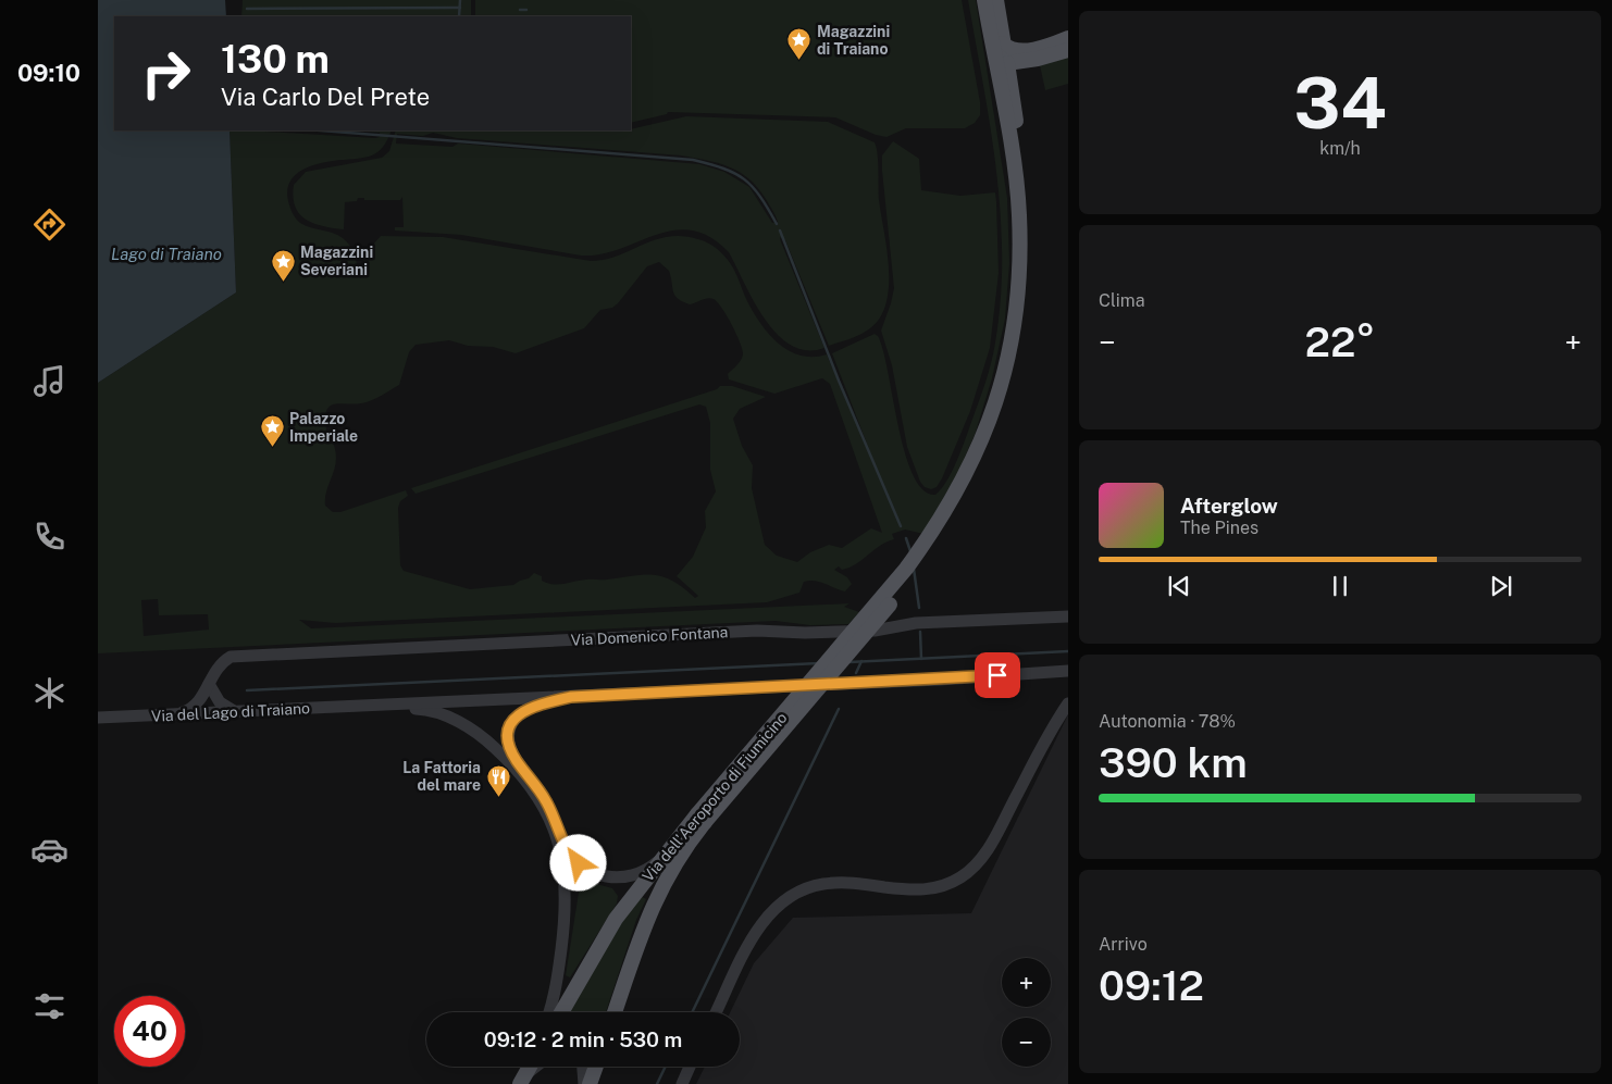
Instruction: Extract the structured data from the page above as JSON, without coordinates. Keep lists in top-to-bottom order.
{
  "streets": {
    "main road": ["Via dell'Aeroporto di Fiumicino"],
    "street": ["Via Domenico Fontana", "Via del Lago di Traiano"]
  },
  "water": ["Lago di Traiano"],
  "places": {
    "place": ["Magazzini di Traiano", "Magazzini Severiani", "Palazzo Imperiale"],
    "restaurant": ["La Fattoria del mare"]
  },
  "page": {
    "tabs": "09:10",
    "tile": [
      ["34", "km/h"],
      "Clima",
      ["Autonomia · 78%", "390 km"],
      ["Arrivo", "09:12"]
    ],
    "turn": ["130 m", "Via Carlo Del Prete"],
    "heat": ["−", "22°", "+"],
    "song": ["Afterglow", "The Pines"],
    "map_buttons": ["+", "−"],
    "limit": "40",
    "trip": "09:12 · 2 min · 530 m"
  }
}
